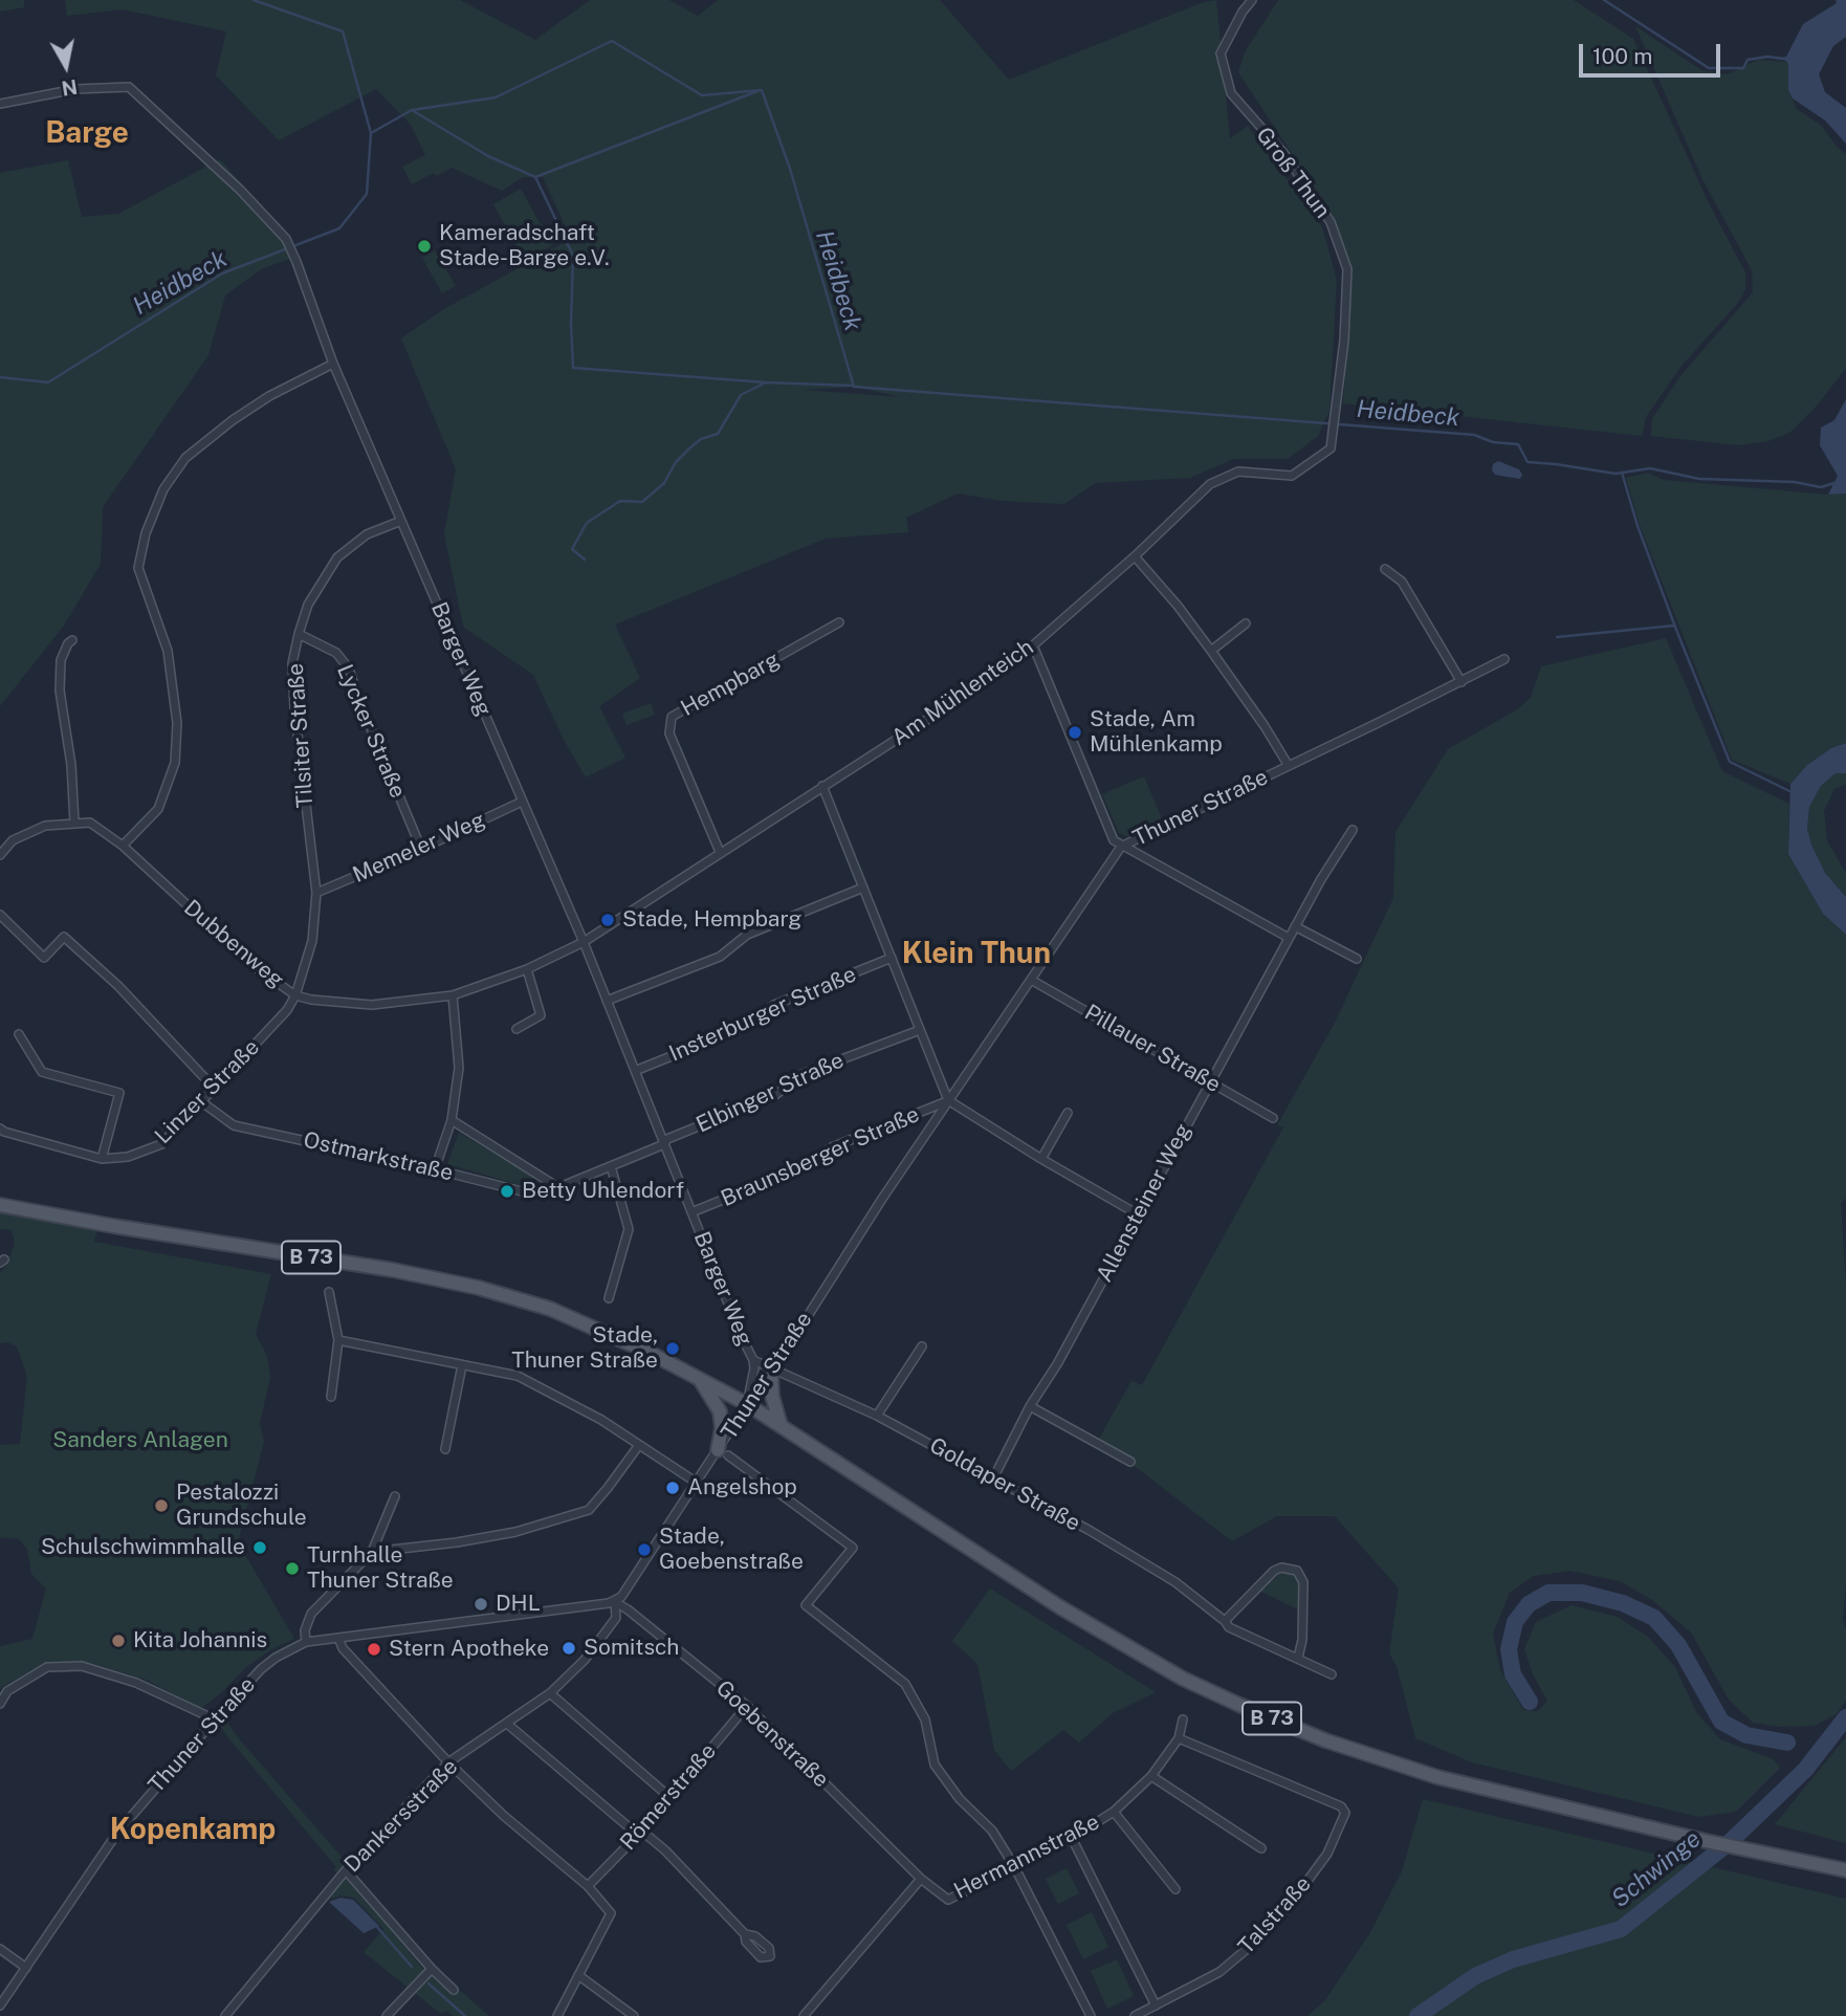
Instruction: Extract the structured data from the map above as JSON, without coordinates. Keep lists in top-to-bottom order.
{
  "streets": {
    "main road": ["B 73"],
    "street": [
      "Groß Thun",
      "Barger Weg",
      "Hempbarg",
      "Am Mühlenteich",
      "Lycker Straße",
      "Tilsiter Straße",
      "Thuner Straße",
      "Memeler Weg",
      "Dubbenweg",
      "Insterburger Straße",
      "Pillauer Straße",
      "Linzer Straße",
      "Elbinger Straße",
      "Ostmarkstraße",
      "Braunsberger Straße",
      "Allensteiner Weg",
      "Goldaper Straße",
      "Goebenstraße",
      "Römerstraße",
      "Dankersstraße",
      "Hermannstraße",
      "Talstraße"
    ]
  },
  "crossings": [
    ["Groß Thun", "Am Mühlenteich"],
    ["Barger Weg", "Am Mühlenteich"],
    ["Barger Weg", "Tilsiter Straße"],
    ["Barger Weg", "Thuner Straße"],
    ["Barger Weg", "Memeler Weg"],
    ["Barger Weg", "Dubbenweg"],
    ["Barger Weg", "Insterburger Straße"],
    ["Barger Weg", "Elbinger Straße"],
    ["Barger Weg", "Ostmarkstraße"],
    ["Barger Weg", "Braunsberger Straße"],
    ["Barger Weg", "B 73"],
    ["Barger Weg", "Goldaper Straße"],
    ["Hempbarg", "Am Mühlenteich"],
    ["Am Mühlenteich", "Dubbenweg"],
    ["Lycker Straße", "Tilsiter Straße"],
    ["Lycker Straße", "Memeler Weg"],
    ["Tilsiter Straße", "Memeler Weg"],
    ["Tilsiter Straße", "Dubbenweg"],
    ["Tilsiter Straße", "Linzer Straße"],
    ["Thuner Straße", "Pillauer Straße"],
    ["Thuner Straße", "Braunsberger Straße"],
    ["Thuner Straße", "B 73"],
    ["Thuner Straße", "Goldaper Straße"],
    ["Thuner Straße", "Goebenstraße"],
    ["Thuner Straße", "Dankersstraße"],
    ["Dubbenweg", "Linzer Straße"],
    ["Pillauer Straße", "Allensteiner Weg"],
    ["Linzer Straße", "Ostmarkstraße"],
    ["Elbinger Straße", "Ostmarkstraße"],
    ["Allensteiner Weg", "Goldaper Straße"],
    ["Goebenstraße", "Römerstraße"],
    ["Goebenstraße", "Dankersstraße"],
    ["Goebenstraße", "Hermannstraße"],
    ["Hermannstraße", "Talstraße"]
  ],
  "districts": ["Barge", "Klein Thun", "Kopenkamp"],
  "water": ["Heidbeck", "Schwinge"],
  "parks": ["Sanders Anlagen"],
  "places": [
    "Kameradschaft Stade-Barge e.V.",
    "Stade, Am Mühlenkamp",
    "Stade, Hempbarg",
    "Betty Uhlendorf",
    "Stade, Thuner Straße",
    "Angelshop",
    "Pestalozzi Grundschule",
    "Schulschwimmhalle",
    "Stade, Goebenstraße",
    "Turnhalle Thuner Straße",
    "DHL",
    "Kita Johannis",
    "Somitsch",
    "Stern Apotheke"
  ],
  "scale_bar": "100 m",
  "north": "bottom"
}
